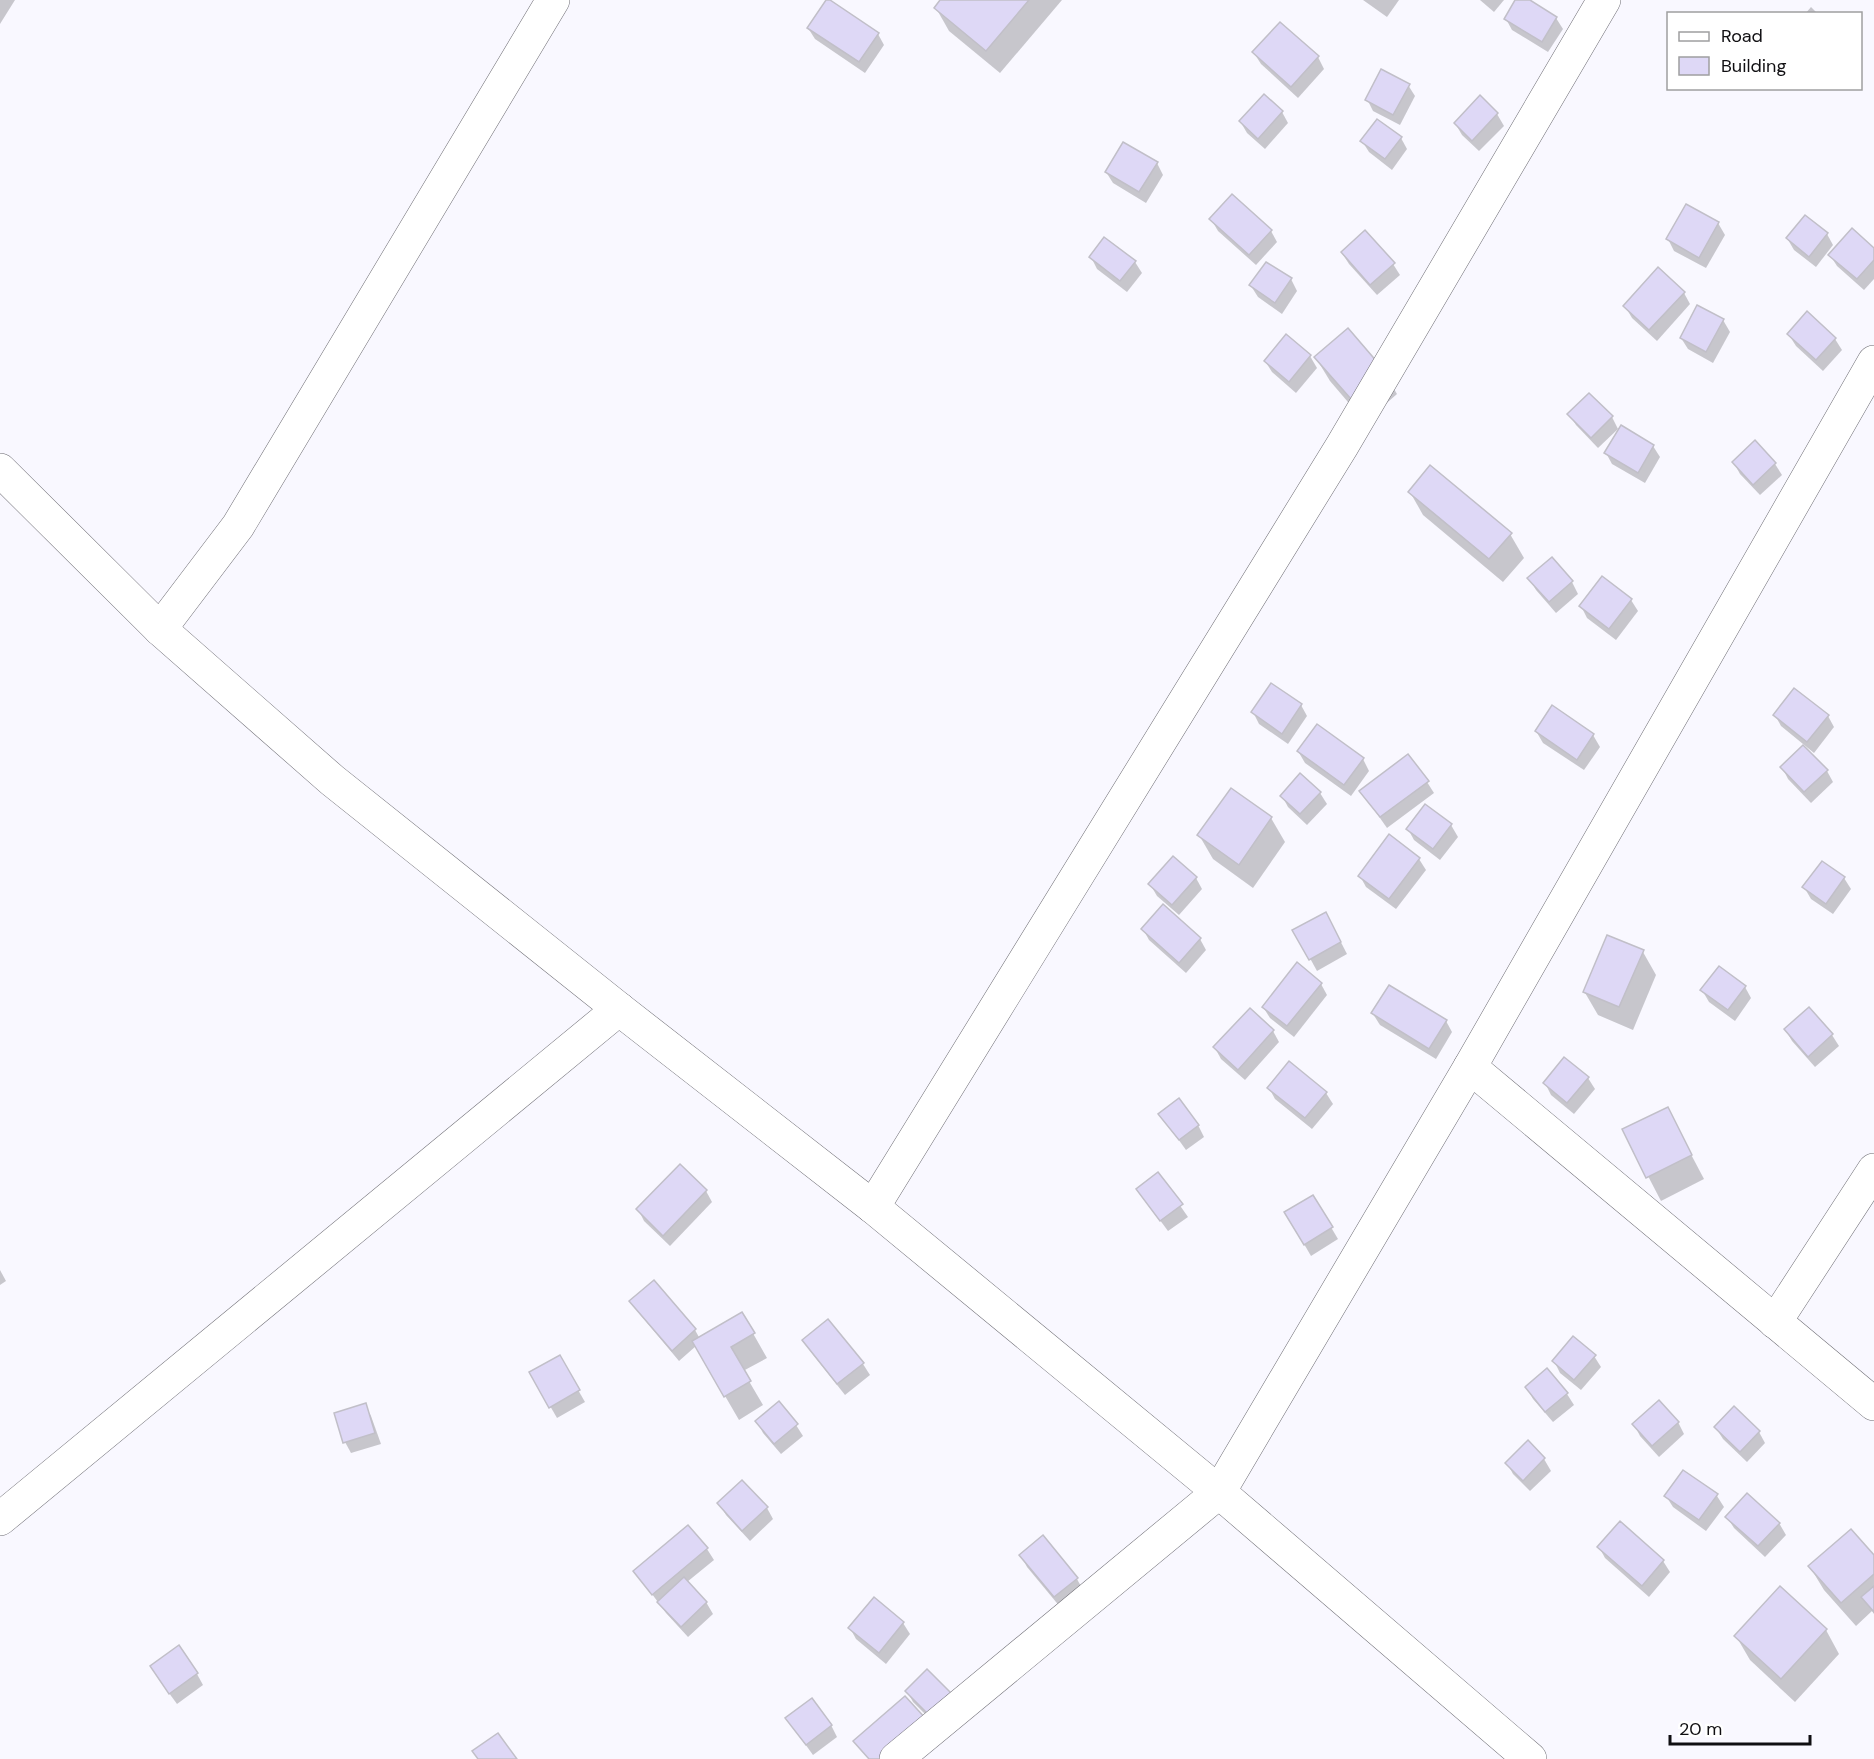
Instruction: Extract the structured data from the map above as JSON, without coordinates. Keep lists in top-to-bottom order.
{
  "legend": ["Road", "Building"],
  "scale_bar": "20 m"
}
